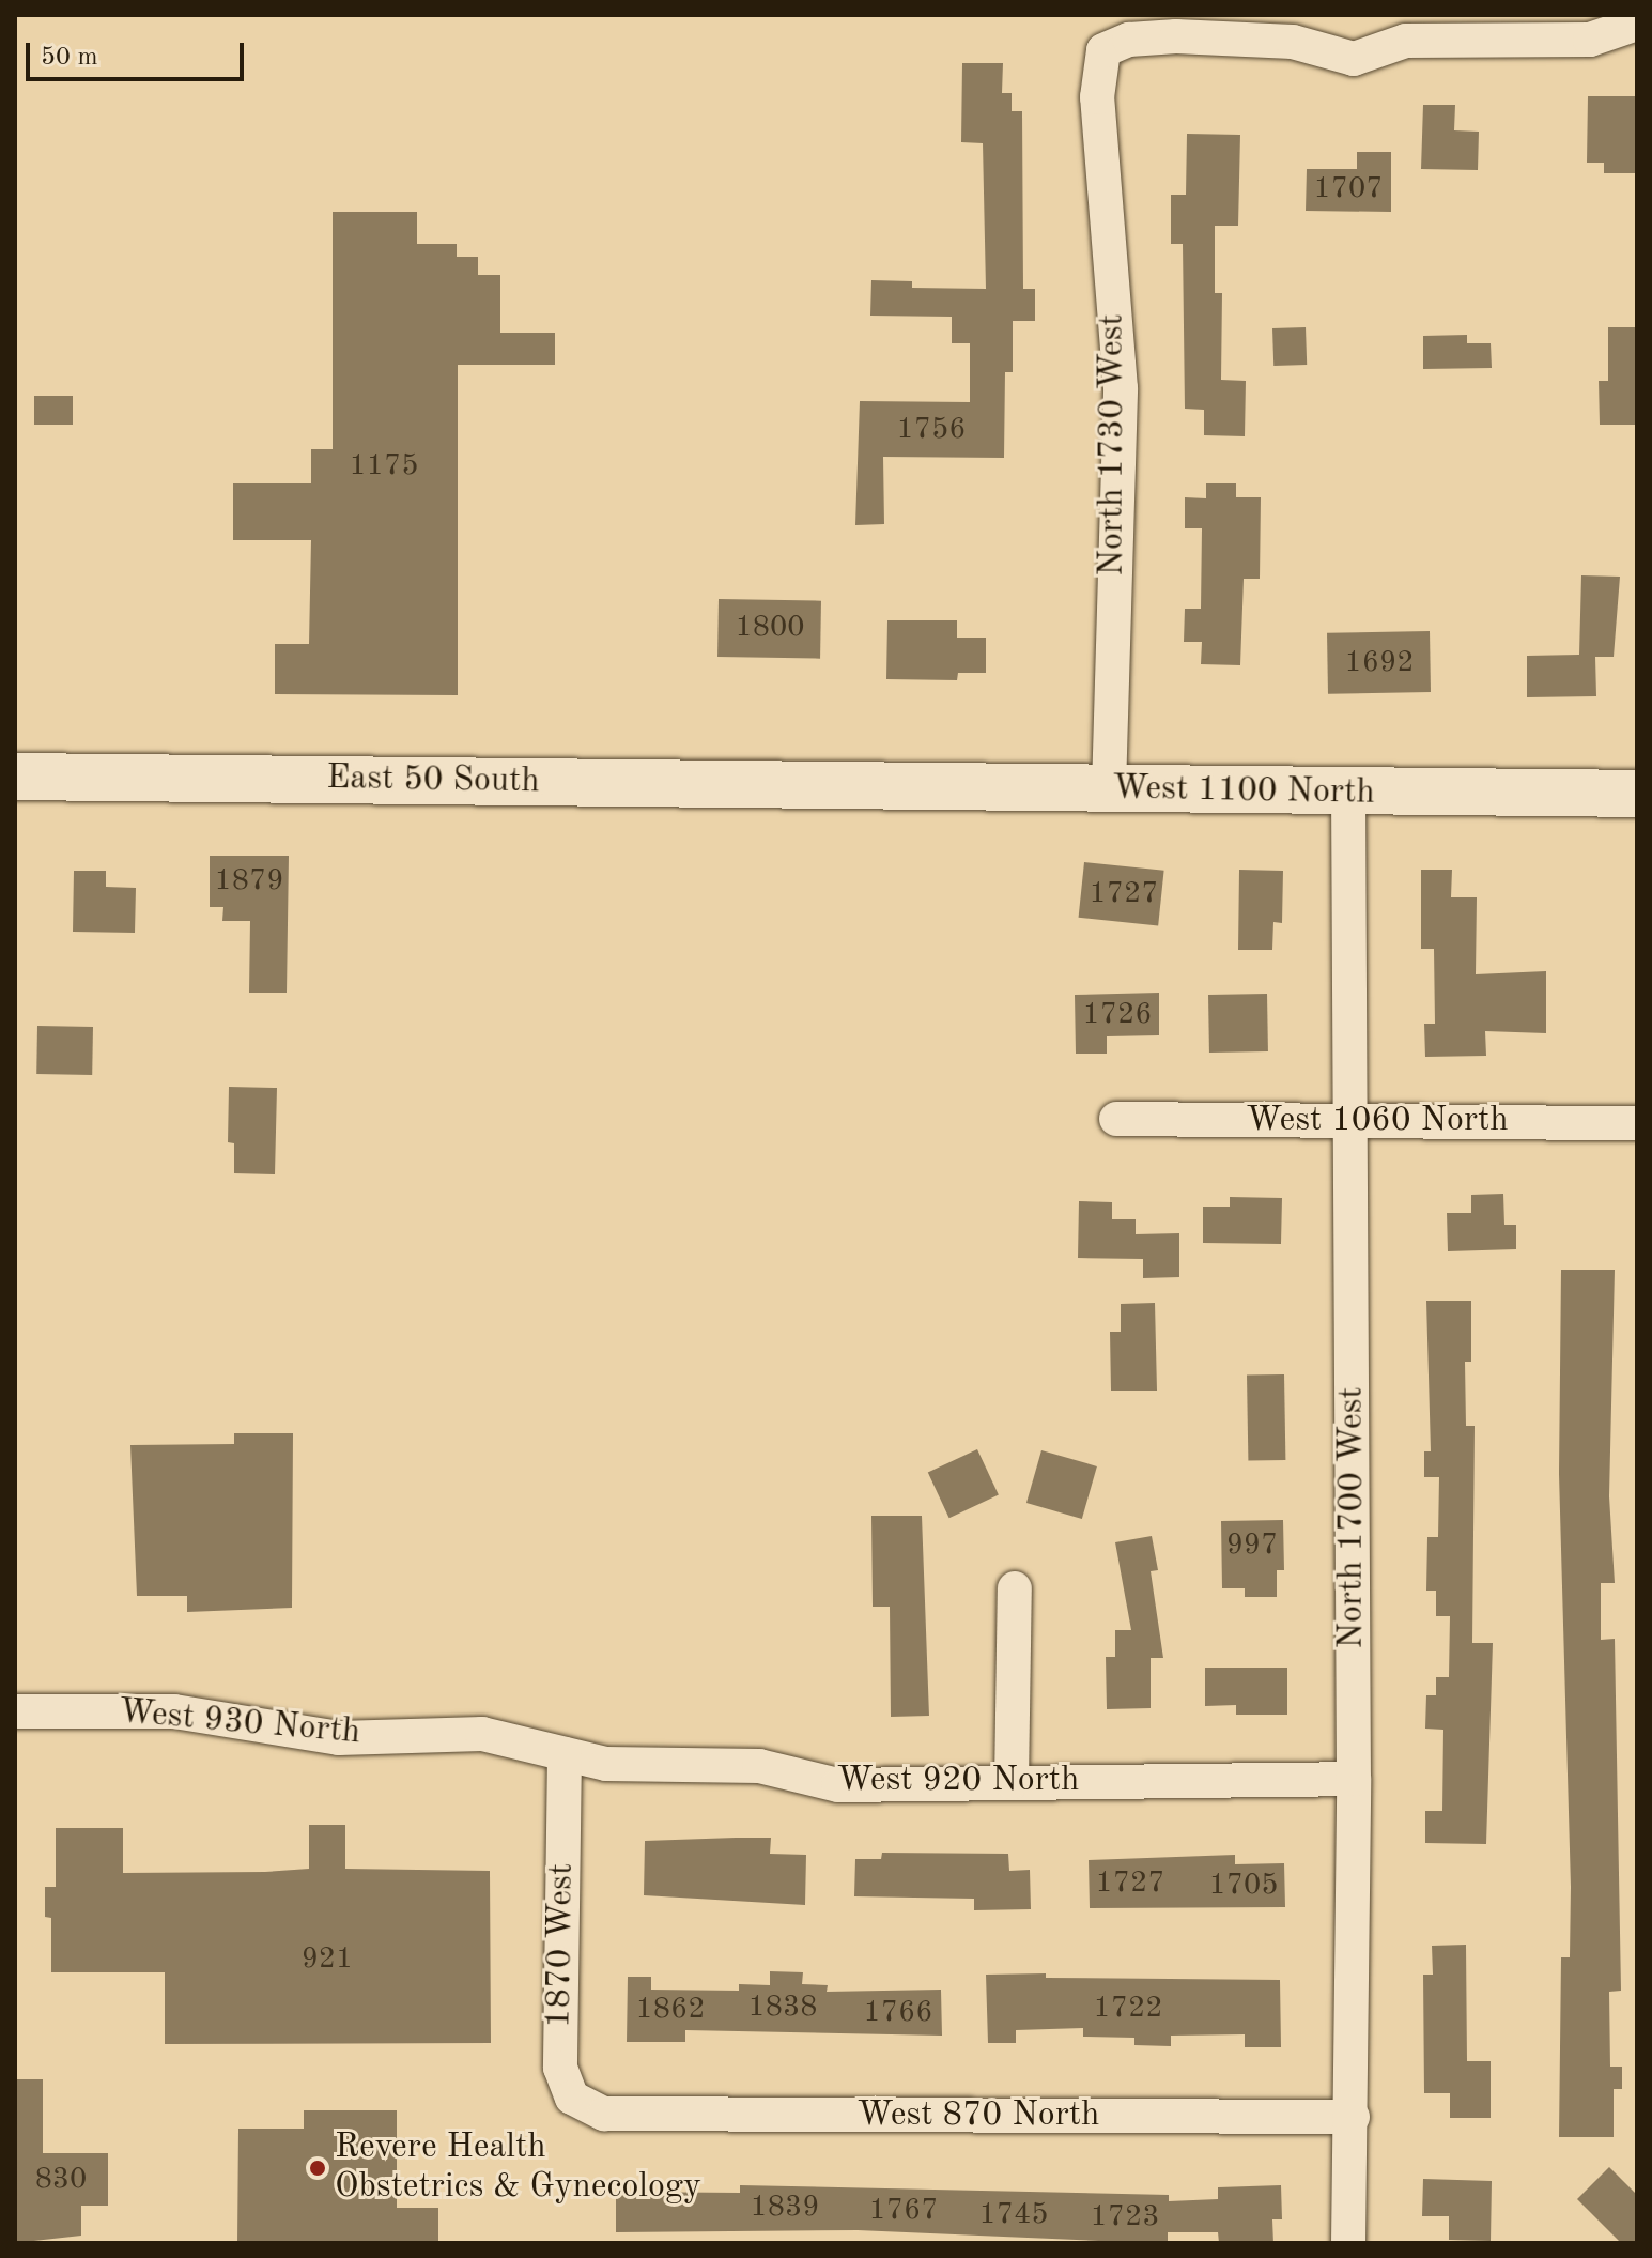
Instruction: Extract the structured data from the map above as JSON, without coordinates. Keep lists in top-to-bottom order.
{
  "streets": {
    "main road": ["East 50 South", "West 1100 North"],
    "street": [
      "North 1730 West",
      "West 1060 North",
      "North 1700 West",
      "West 930 North",
      "West 920 North",
      "1870 West",
      "West 870 North"
    ]
  },
  "crossings": [
    ["North 1730 West", "West 1100 North"],
    ["East 50 South", "West 1100 North"],
    ["West 1100 North", "North 1700 West"],
    ["West 1060 North", "North 1700 West"],
    ["North 1700 West", "West 920 North"],
    ["North 1700 West", "West 870 North"],
    ["West 930 North", "West 920 North"],
    ["West 930 North", "1870 West"],
    ["West 920 North", "1870 West"],
    ["1870 West", "West 870 North"]
  ],
  "places": ["Revere Health Obstetrics & Gynecology"],
  "house_numbers": [
    "1707",
    "1756",
    "1175",
    "1800",
    "1692",
    "1879",
    "1727",
    "1726",
    "997",
    "1727",
    "1705",
    "921",
    "1838",
    "1722",
    "1862",
    "1766",
    "830",
    "1839",
    "1767",
    "1745",
    "1723"
  ],
  "scale_bar": "50 m"
}
